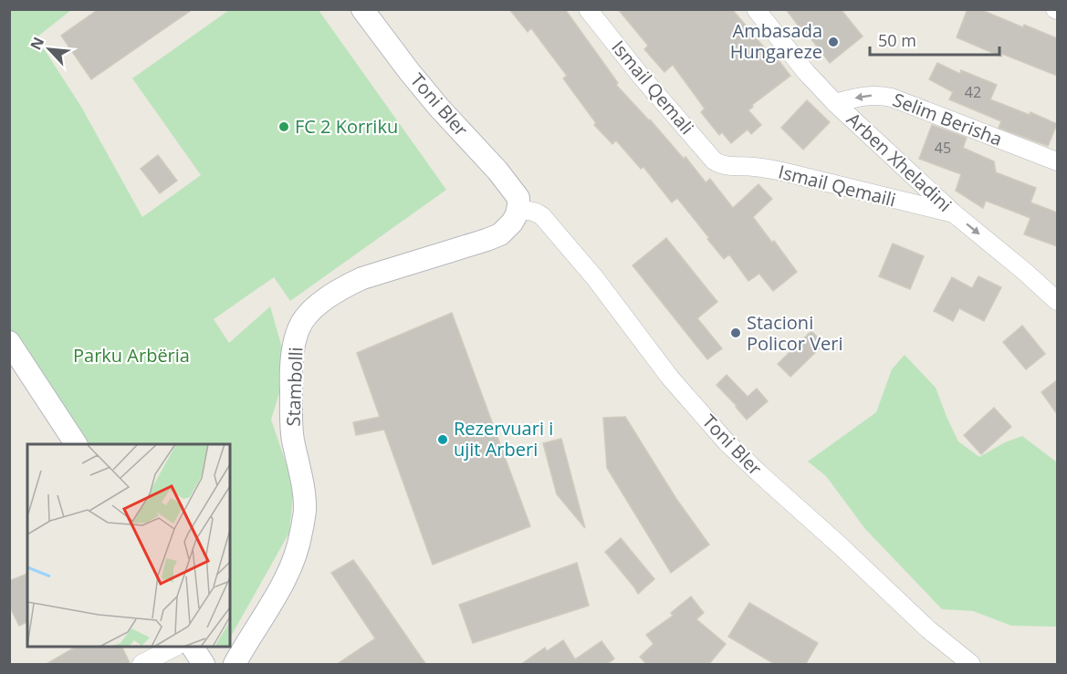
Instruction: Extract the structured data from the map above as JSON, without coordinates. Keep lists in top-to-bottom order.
{
  "streets": {
    "street": [
      "Ismail Qemali",
      "Toni Bler",
      "Selim Berisha",
      "Arben Xheladini",
      "Ismail Qemaili",
      "Stambolli"
    ]
  },
  "crossings": [
    ["Ismail Qemali", "Ismail Qemaili"],
    ["Toni Bler", "Stambolli"],
    ["Selim Berisha", "Arben Xheladini"],
    ["Arben Xheladini", "Ismail Qemaili"]
  ],
  "one_way": ["Selim Berisha"],
  "parks": ["Parku Arbëria"],
  "places": [
    "Ambasada Hungareze",
    "FC 2 Korriku",
    "Stacioni Policor Veri",
    "Rezervuari i ujit Arberi"
  ],
  "house_numbers": ["42", "45"],
  "scale_bar": "50 m",
  "north": "top left"
}
